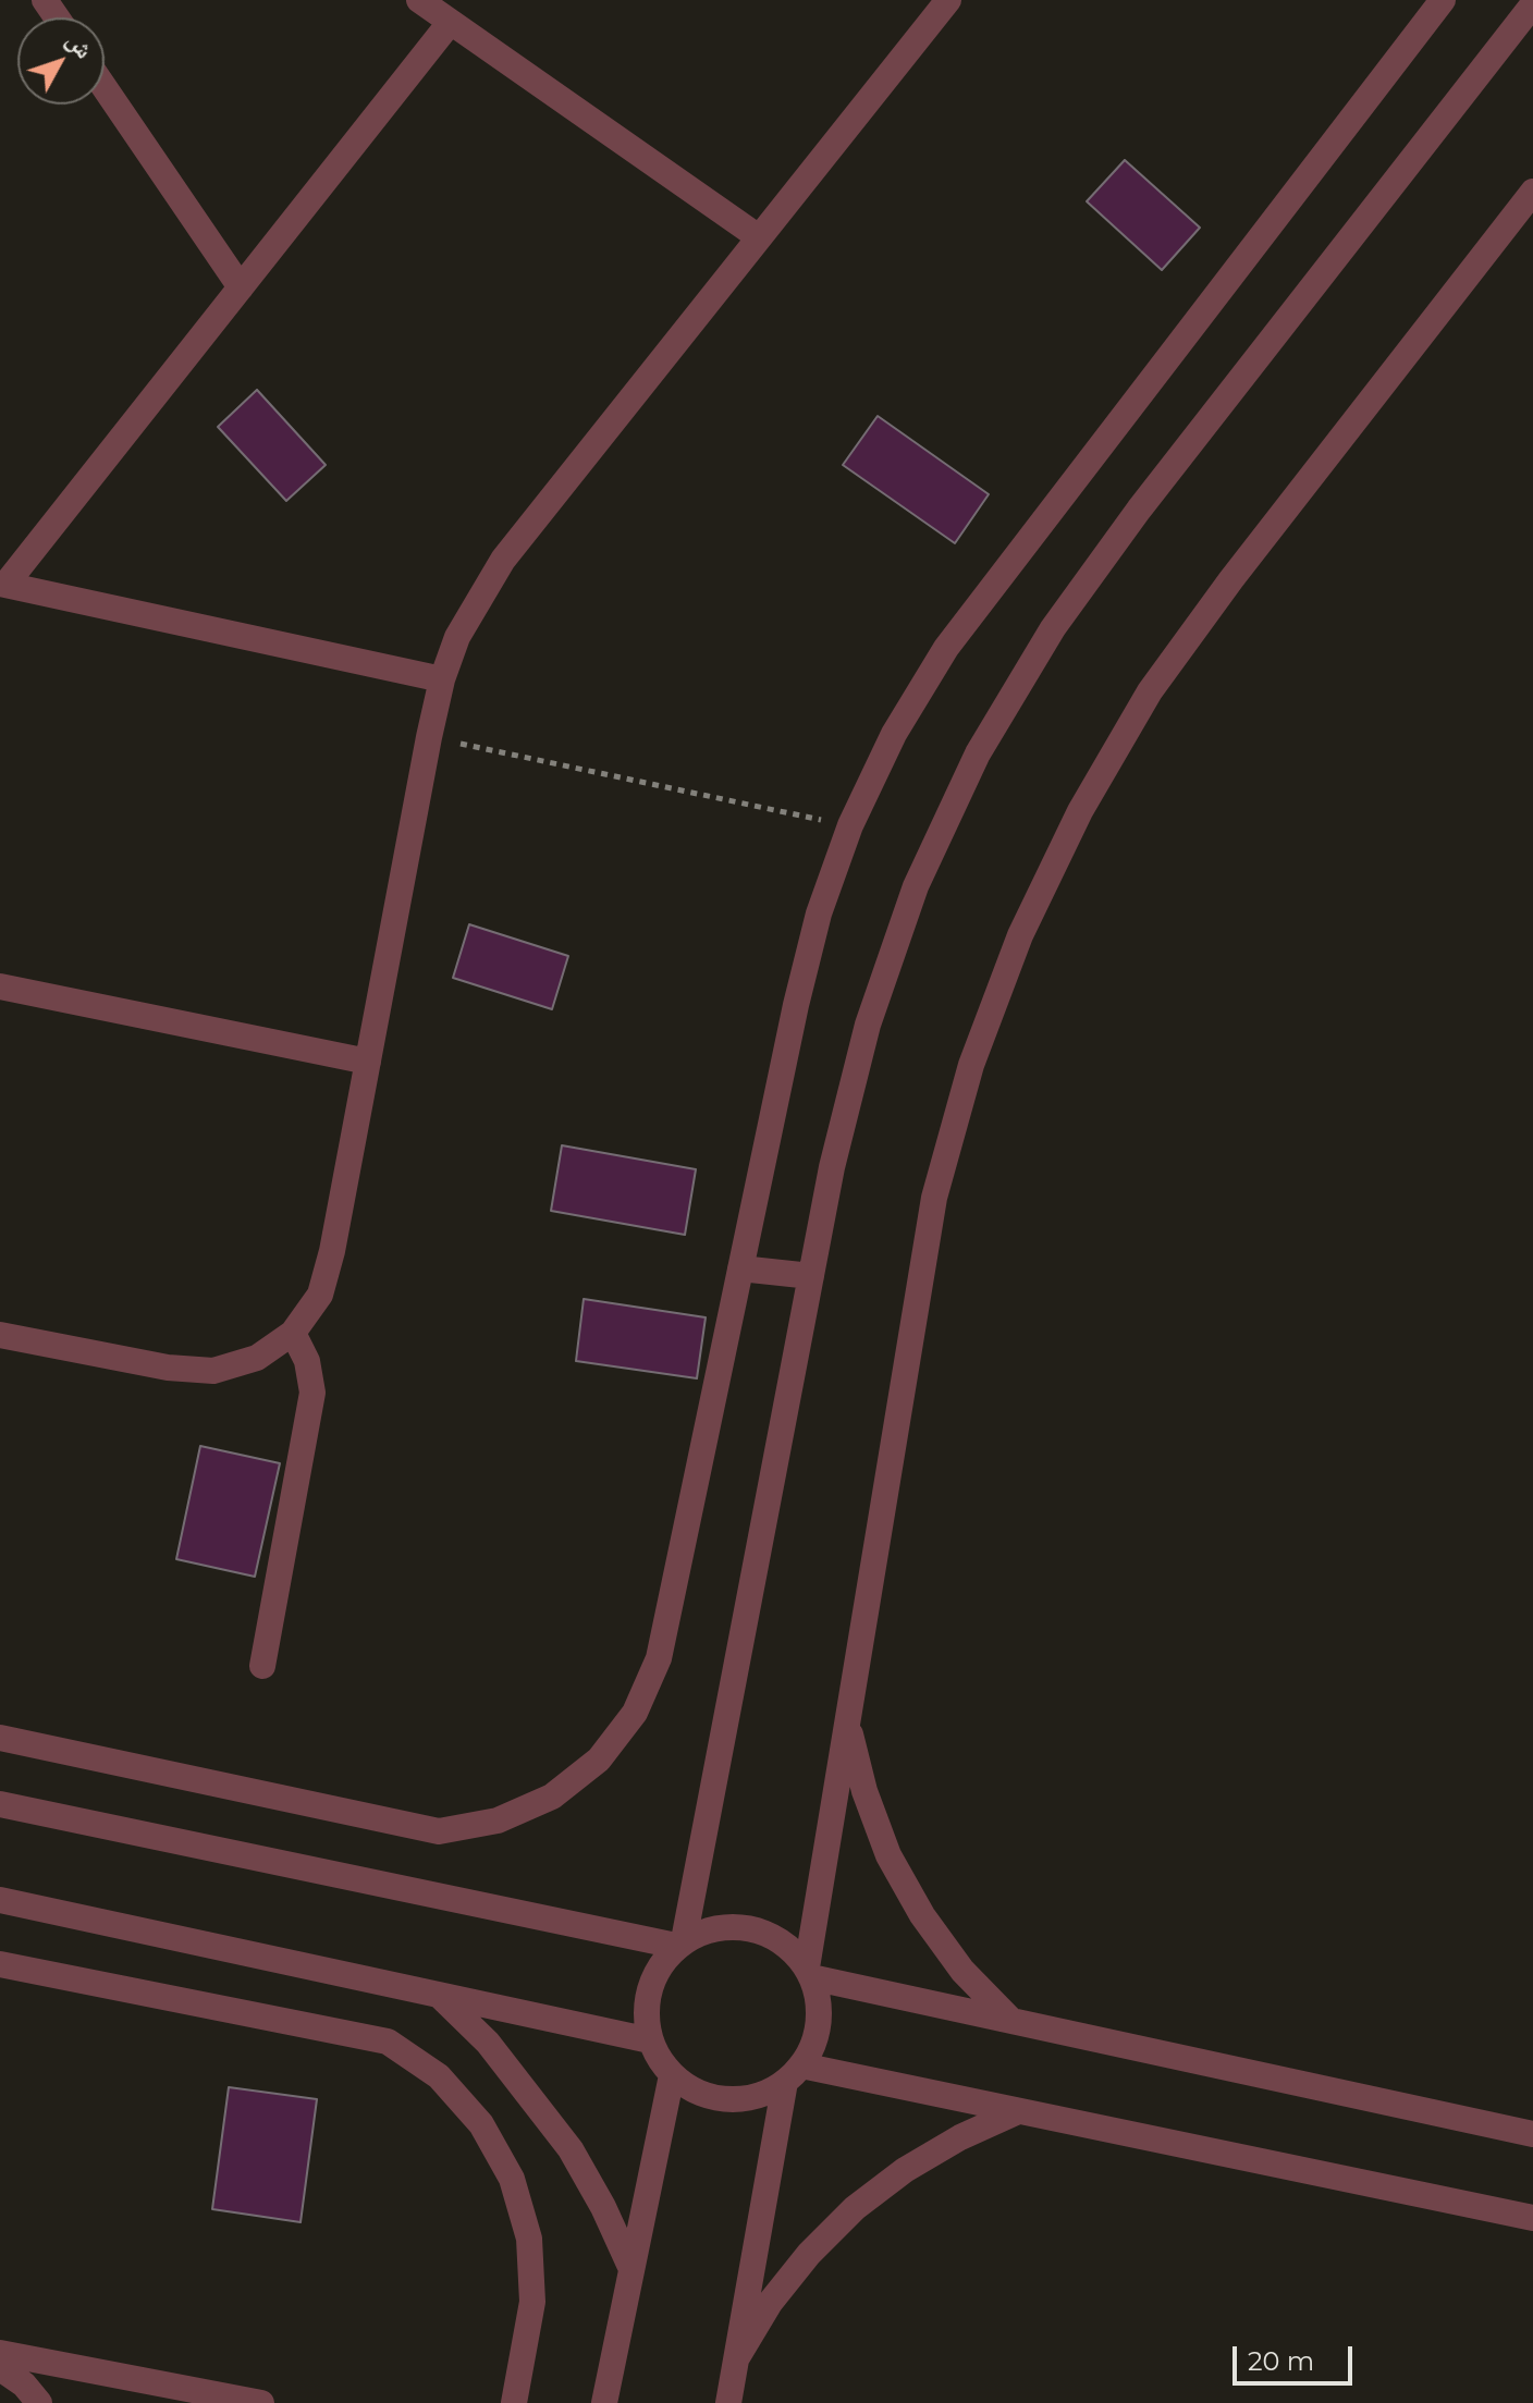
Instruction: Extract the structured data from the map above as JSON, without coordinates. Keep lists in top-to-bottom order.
{
  "scale_bar": "20 m",
  "north": "top right"
}
